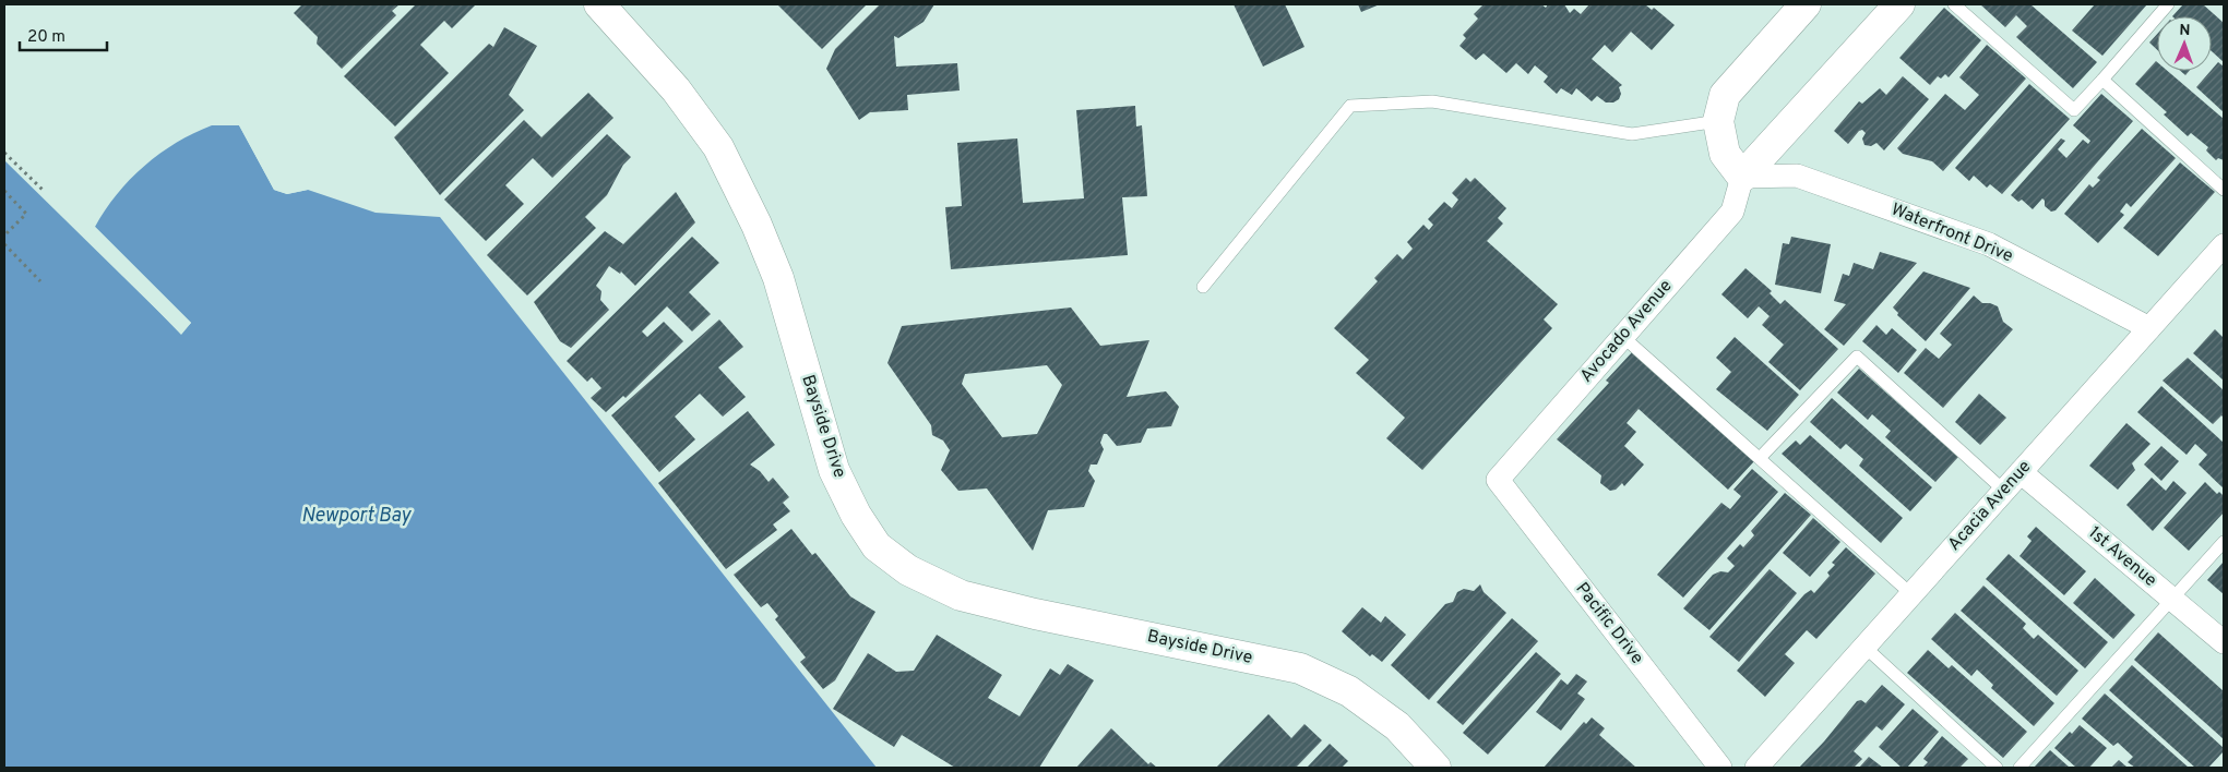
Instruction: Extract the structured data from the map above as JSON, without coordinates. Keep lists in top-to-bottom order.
{
  "streets": {
    "main road": ["Avocado Avenue", "Bayside Drive"],
    "street": [
      "Waterfront Drive",
      "Acacia Avenue",
      "1st Avenue",
      "Pacific Drive"
    ]
  },
  "crossings": [
    ["Waterfront Drive", "Avocado Avenue"],
    ["Waterfront Drive", "Acacia Avenue"],
    ["Avocado Avenue", "Pacific Drive"],
    ["Acacia Avenue", "1st Avenue"]
  ],
  "water": ["Newport Bay"],
  "scale_bar": "20 m",
  "north": "top"
}
